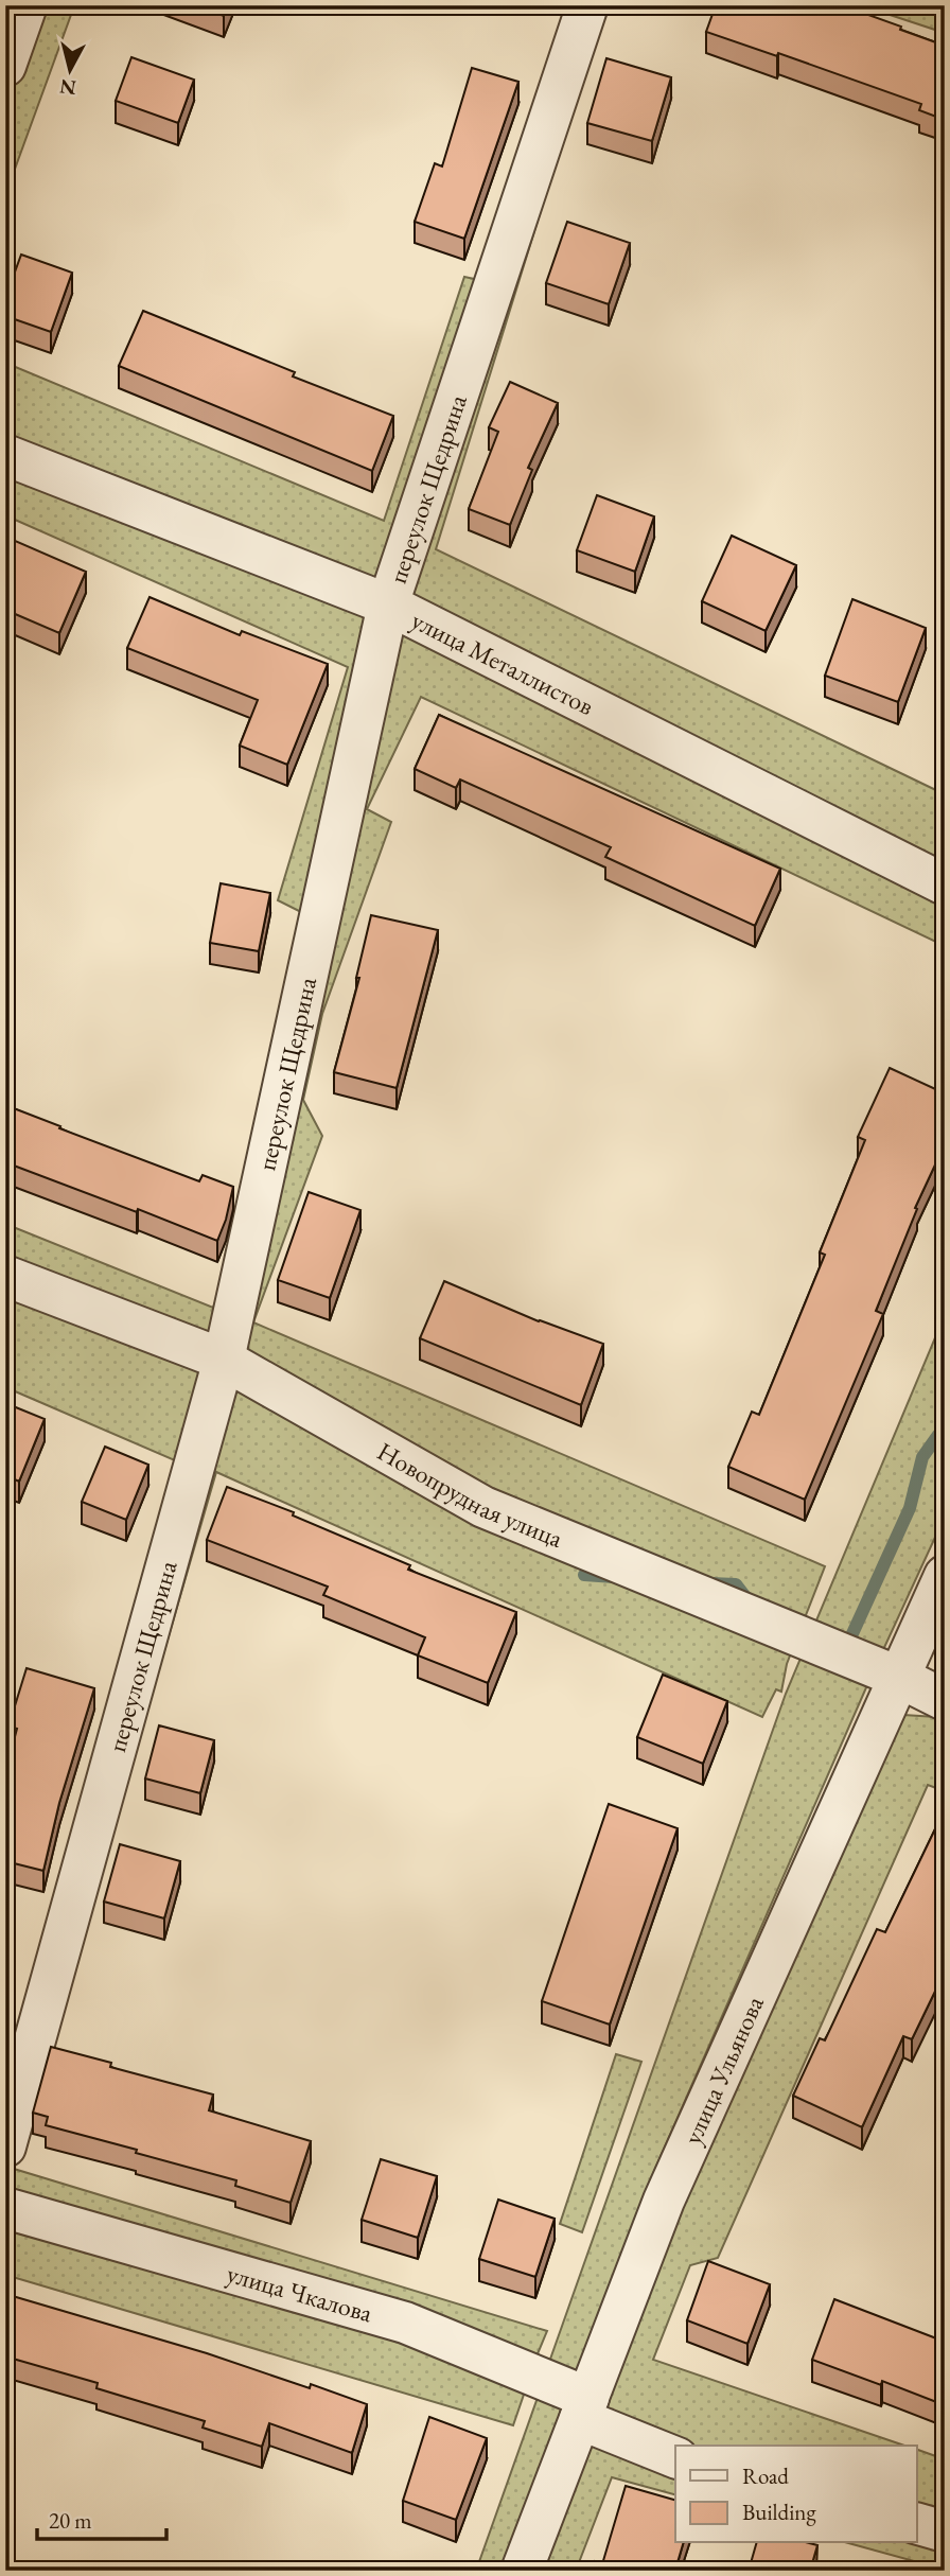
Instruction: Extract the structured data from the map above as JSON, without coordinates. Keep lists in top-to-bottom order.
{
  "streets": {
    "street": [
      "переулок Щедрина",
      "улица Металлистов",
      "Новопрудная улица",
      "улица Ульянова",
      "улица Чкалова"
    ]
  },
  "crossings": [
    ["переулок Щедрина", "улица Металлистов"],
    ["переулок Щедрина", "Новопрудная улица"],
    ["Новопрудная улица", "улица Ульянова"],
    ["улица Ульянова", "улица Чкалова"]
  ],
  "legend": ["Road", "Building"],
  "scale_bar": "20 m",
  "north": "bottom"
}
